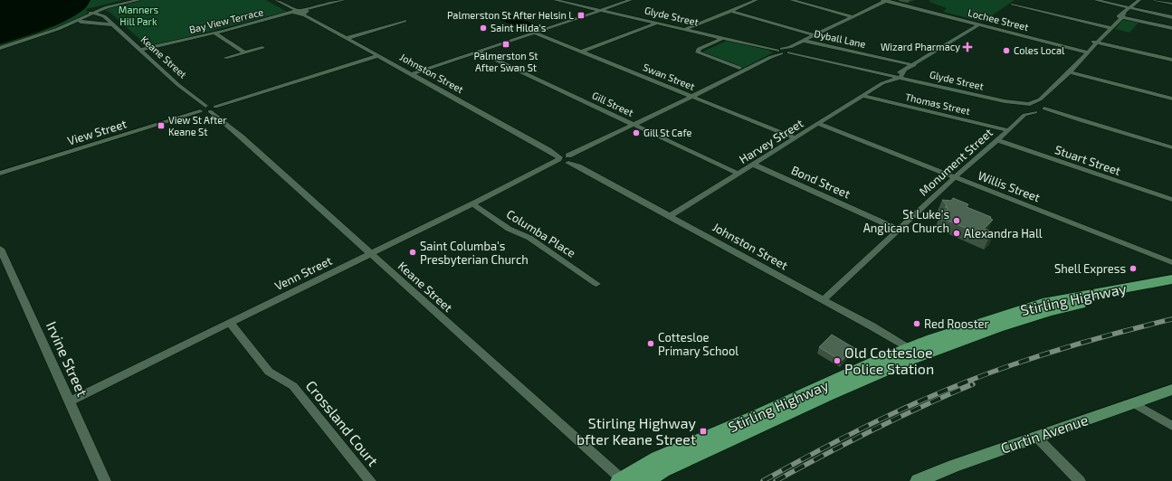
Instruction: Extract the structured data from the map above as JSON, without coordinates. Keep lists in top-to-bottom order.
{
  "streets": {
    "highway": ["Stirling Highway"],
    "main road": ["Curtin Avenue"],
    "street": [
      "Glyde Street",
      "Lochee Street",
      "Bay View Terrace",
      "Dyball Lane",
      "Keane Street",
      "Johnston Street",
      "Swan Street",
      "Gill Street",
      "Thomas Street",
      "View Street",
      "Harvey Street",
      "Stuart Street",
      "Monument Street",
      "Bond Street",
      "Willis Street",
      "Columba Place",
      "Venn Street",
      "Irvine Street",
      "Crossland Court"
    ]
  },
  "crossings": [
    ["Glyde Street", "Harvey Street"],
    ["Glyde Street", "Monument Street"],
    ["Lochee Street", "Harvey Street"],
    ["Bay View Terrace", "Keane Street"],
    ["Bay View Terrace", "Johnston Street"],
    ["Dyball Lane", "Harvey Street"],
    ["Keane Street", "View Street"],
    ["Keane Street", "Venn Street"],
    ["Keane Street", "Stirling Highway"],
    ["Johnston Street", "View Street"],
    ["Johnston Street", "Harvey Street"],
    ["Johnston Street", "Monument Street"],
    ["Johnston Street", "Venn Street"],
    ["Johnston Street", "Stirling Highway"],
    ["Swan Street", "Harvey Street"],
    ["Gill Street", "Harvey Street"],
    ["Thomas Street", "Harvey Street"],
    ["Thomas Street", "Monument Street"],
    ["Harvey Street", "Bond Street"],
    ["Harvey Street", "Willis Street"],
    ["Stuart Street", "Monument Street"],
    ["Monument Street", "Bond Street"],
    ["Monument Street", "Willis Street"],
    ["Columba Place", "Venn Street"],
    ["Venn Street", "Irvine Street"],
    ["Venn Street", "Crossland Court"]
  ],
  "parks": ["Manners Hill Park"],
  "places": {
    "transit": [
      "Palmerston St After Helsin L",
      "Palmerston St After Swan St",
      "View St After Keane St",
      "Stirling Highway bfter Keane Street"
    ],
    "other": [
      "Saint Hilda's",
      "Coles Local",
      "Gill St Cafe",
      "St Luke's Anglican Church",
      "Alexandra Hall",
      "Saint Columba's Presbyterian Church",
      "Shell Express",
      "Red Rooster",
      "Cottesloe Primary School",
      "Old Cottesloe Police Station"
    ],
    "health": ["Wizard Pharmacy"]
  }
}
